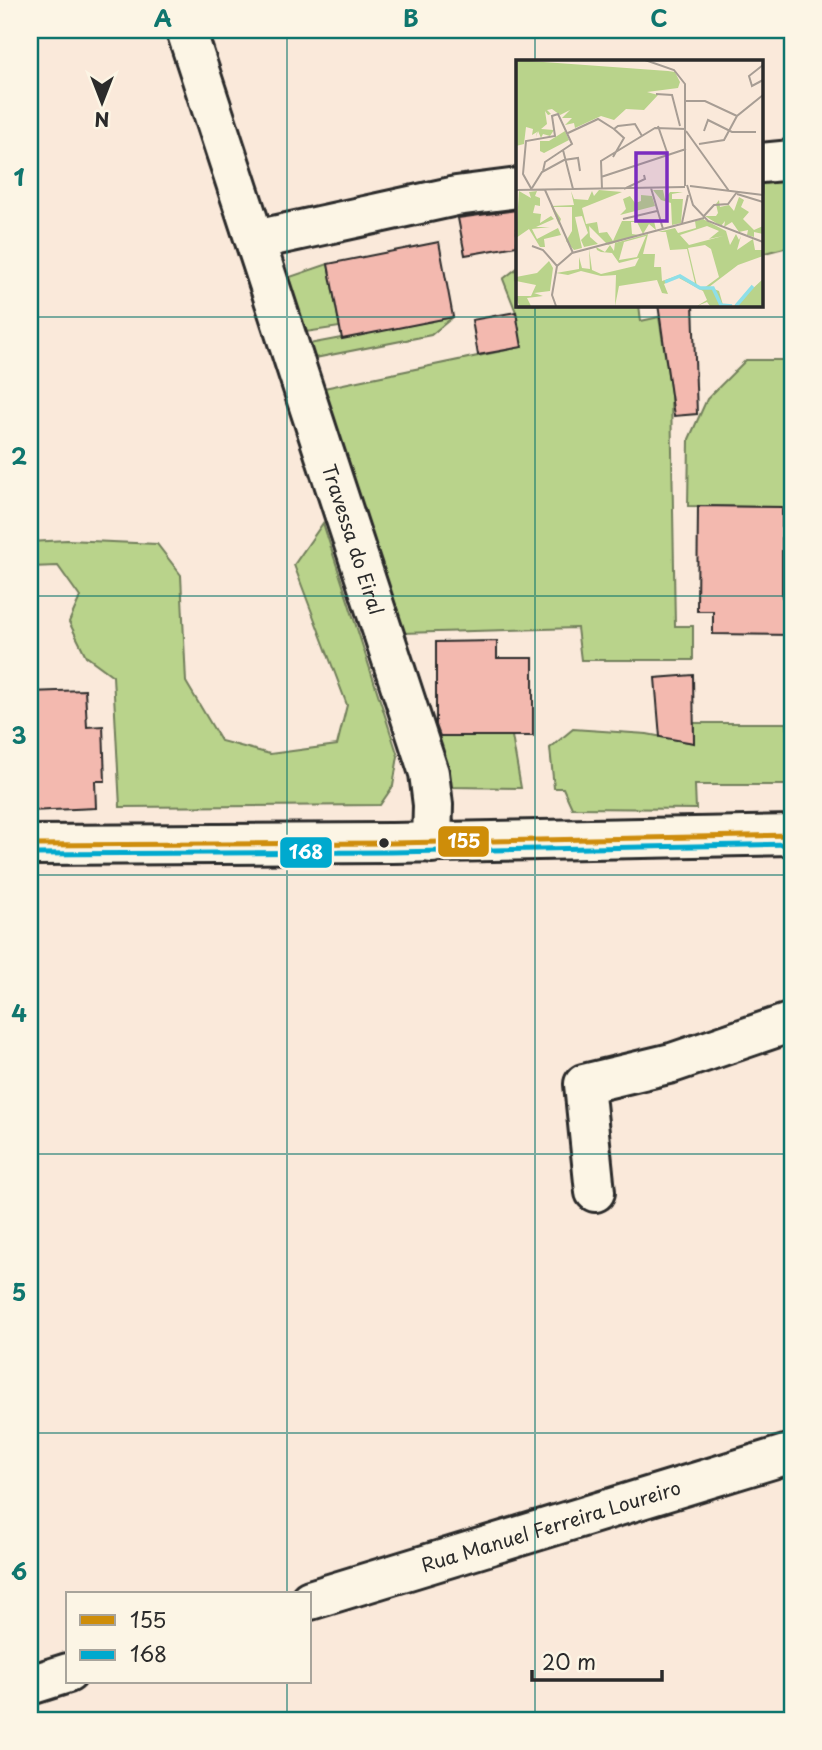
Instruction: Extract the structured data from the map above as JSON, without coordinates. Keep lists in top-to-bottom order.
{
  "streets": {
    "street": ["Travessa do Eiral", "Rua Manuel Ferreira Loureiro"]
  },
  "lines": ["transit line 155", "transit line 168"],
  "legend": ["155", "168"],
  "scale_bar": "20 m",
  "north": "bottom",
  "grid": {
    "columns": ["A", "B", "C"],
    "rows": [
      "1",
      "2",
      "3",
      "4",
      "5",
      "6"
    ]
  }
}
